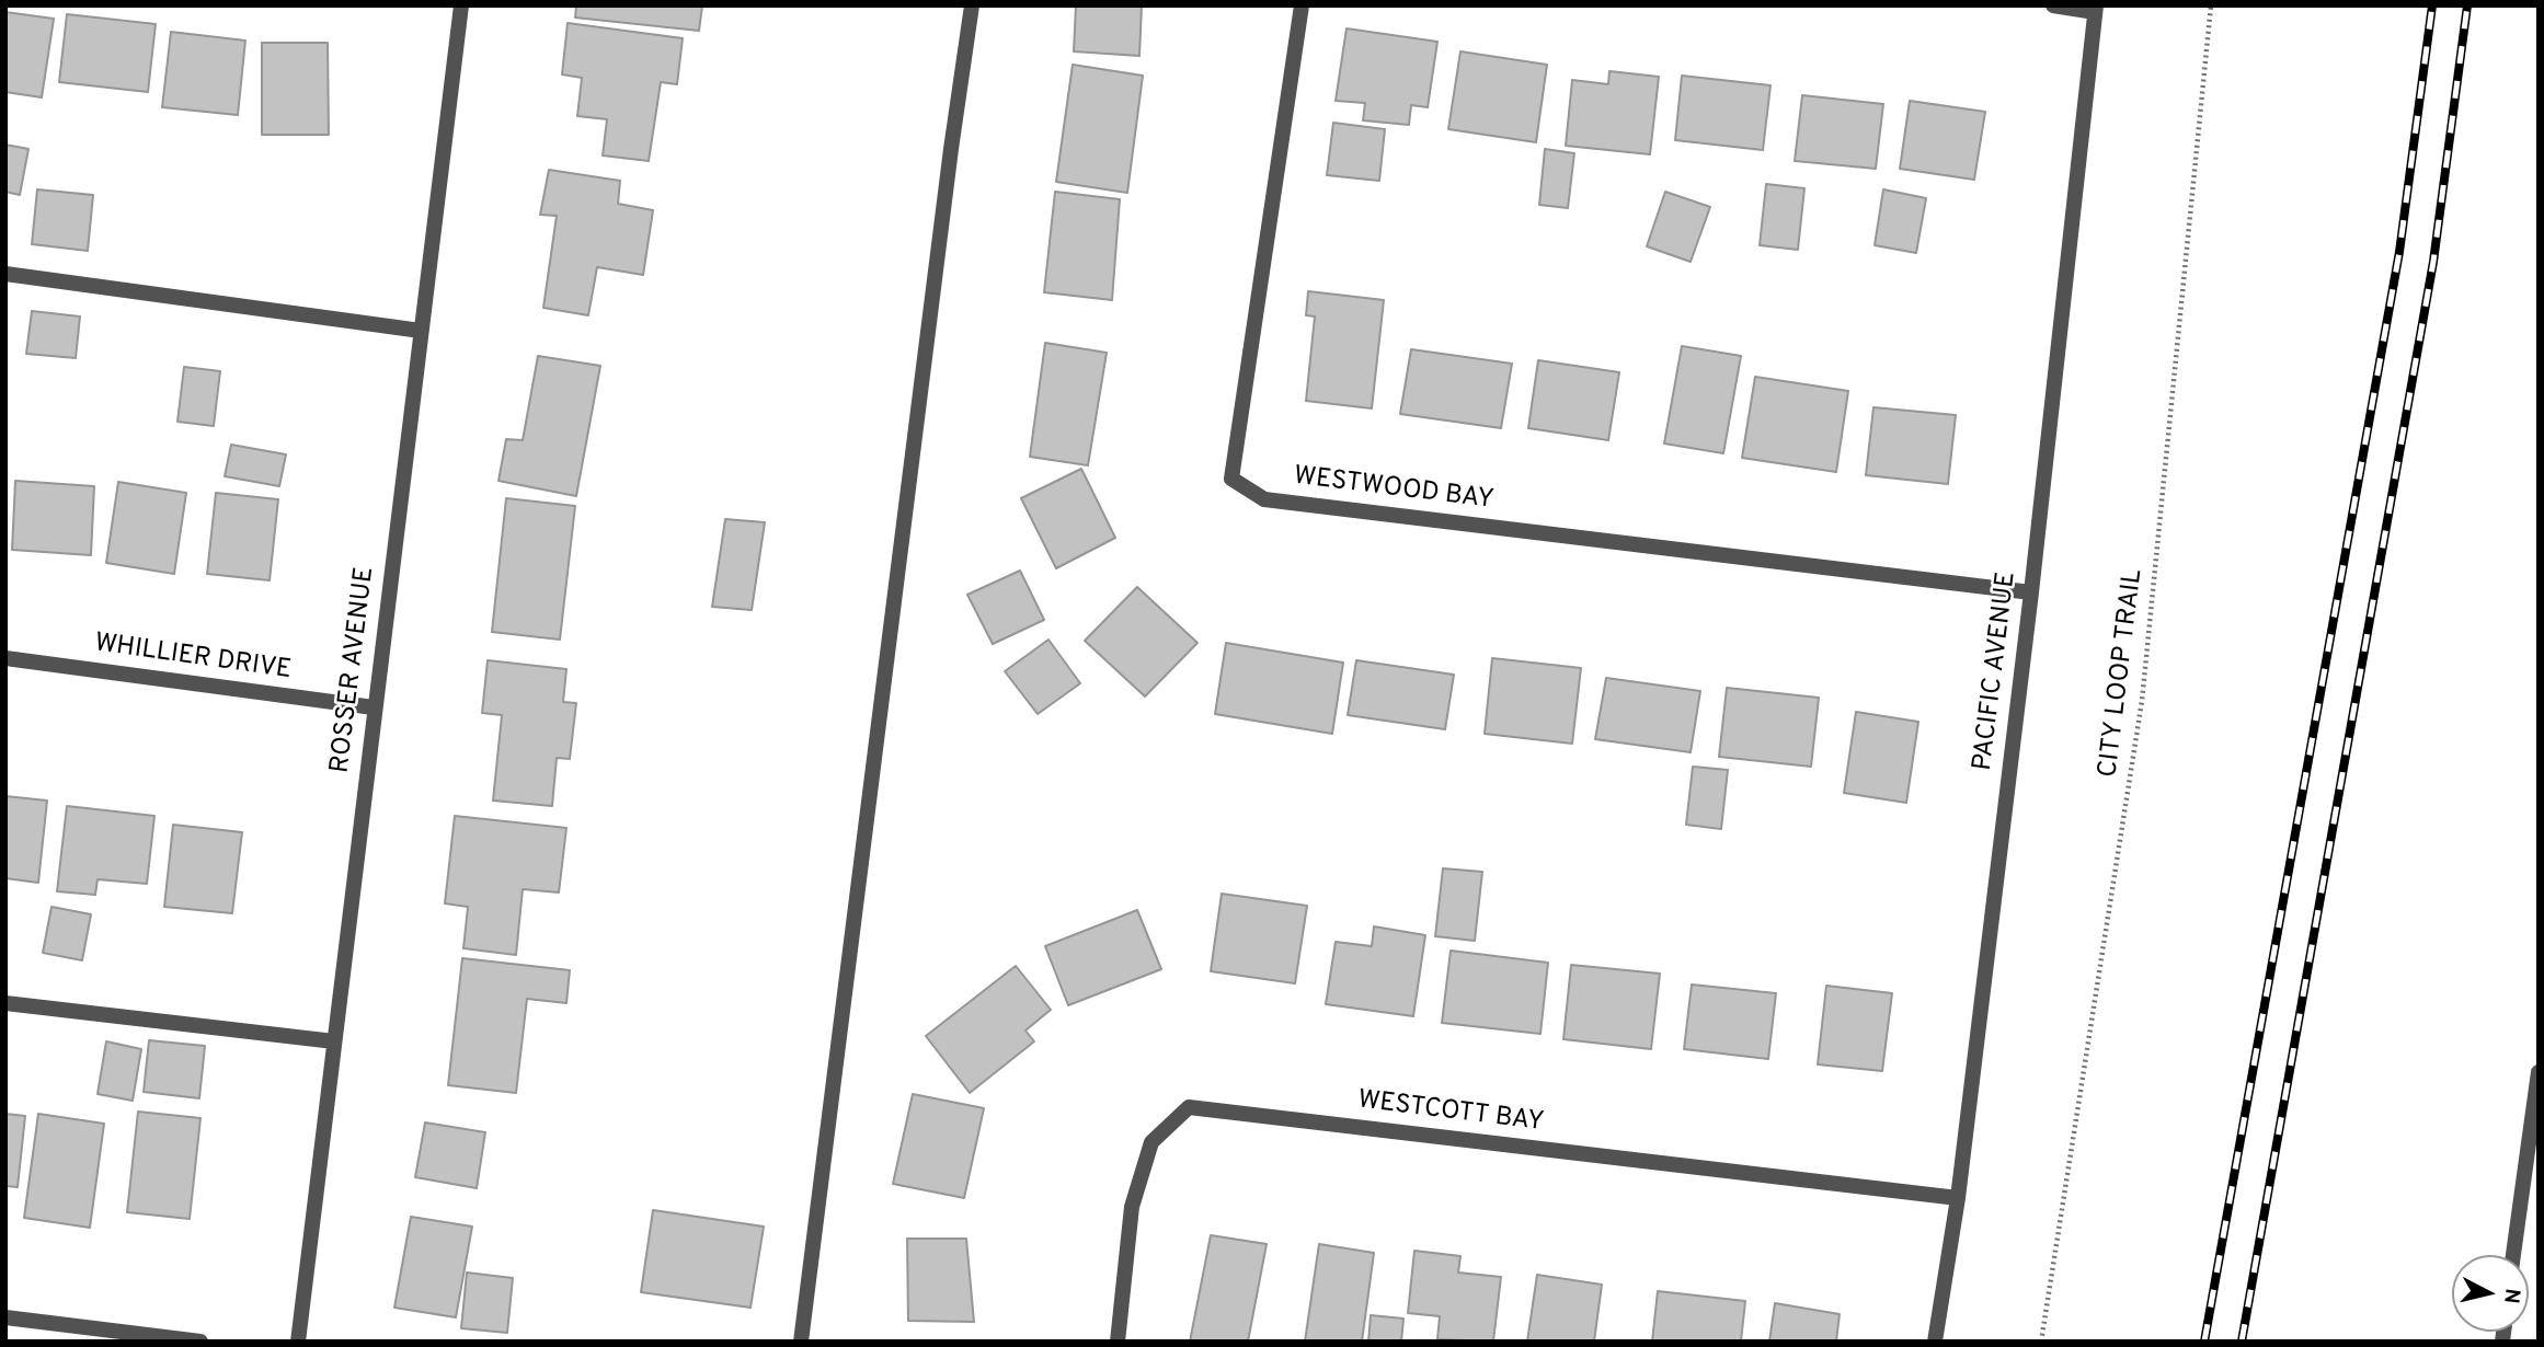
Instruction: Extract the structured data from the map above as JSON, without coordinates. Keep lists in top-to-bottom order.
{
  "streets": {
    "street": [
      "WESTWOOD BAY",
      "WHILLIER DRIVE",
      "ROSSER AVENUE",
      "PACIFIC AVENUE",
      "WESTCOTT BAY"
    ],
    "path": ["CITY LOOP TRAIL"]
  },
  "crossings": [
    ["WESTWOOD BAY", "PACIFIC AVENUE"],
    ["WHILLIER DRIVE", "ROSSER AVENUE"],
    ["PACIFIC AVENUE", "WESTCOTT BAY"]
  ],
  "north": "right"
}
